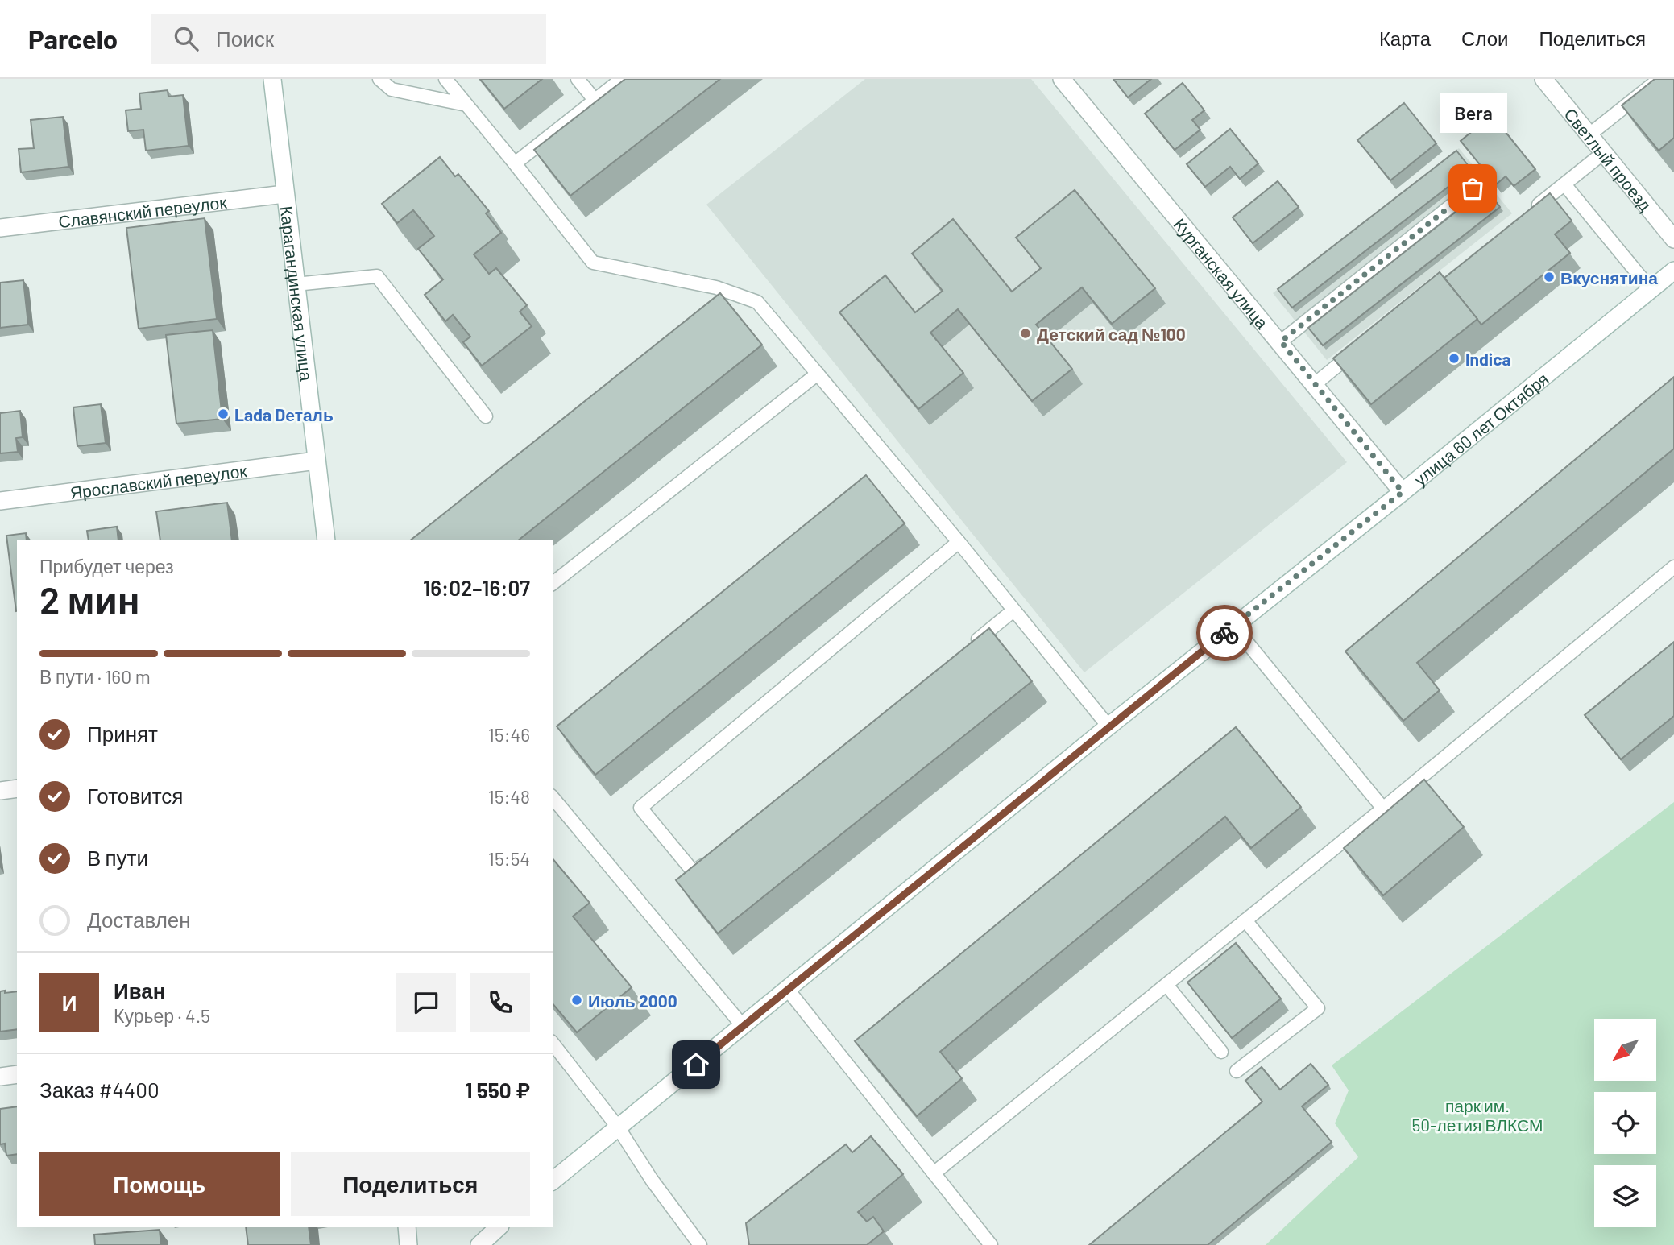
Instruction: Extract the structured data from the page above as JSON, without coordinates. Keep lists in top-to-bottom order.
{
  "streets": {
    "main road": [
      "Светлый проезд",
      "Славянский переулок",
      "Курганская улица",
      "Карагандинская улица",
      "улица 60 лет Октября",
      "Ярославский переулок"
    ]
  },
  "crossings": [
    ["Славянский переулок", "Карагандинская улица"],
    ["Курганская улица", "улица 60 лет Октября"],
    ["Карагандинская улица", "Ярославский переулок"]
  ],
  "parks": ["парк им. 50-летия ВЛКСМ"],
  "places": [
    "Bera",
    "Вкуснятина",
    "Детский сад №100",
    "Indica",
    "Lada Dеталь",
    "Июль 2000"
  ],
  "north": "bottom left",
  "page": {
    "header": "Parcelo",
    "search": "Поиск",
    "nav": ["Карта", "Слои", "Поделиться"],
    "bubble": "Bera",
    "heading": ["2 мин", "Прибудет через", "16:02–16:07"],
    "panel": [
      "Иван",
      "Курьер · 4.5",
      "Заказ #4400",
      "1 550 ₽"
    ],
    "bar": "В пути · 160 m",
    "list": [
      ["Принят", "15:46"],
      ["Готовится", "15:48"],
      ["В пути", "15:54"],
      "Доставлен"
    ],
    "round": "И",
    "buttons": ["Помощь", "Поделиться"]
  }
}
